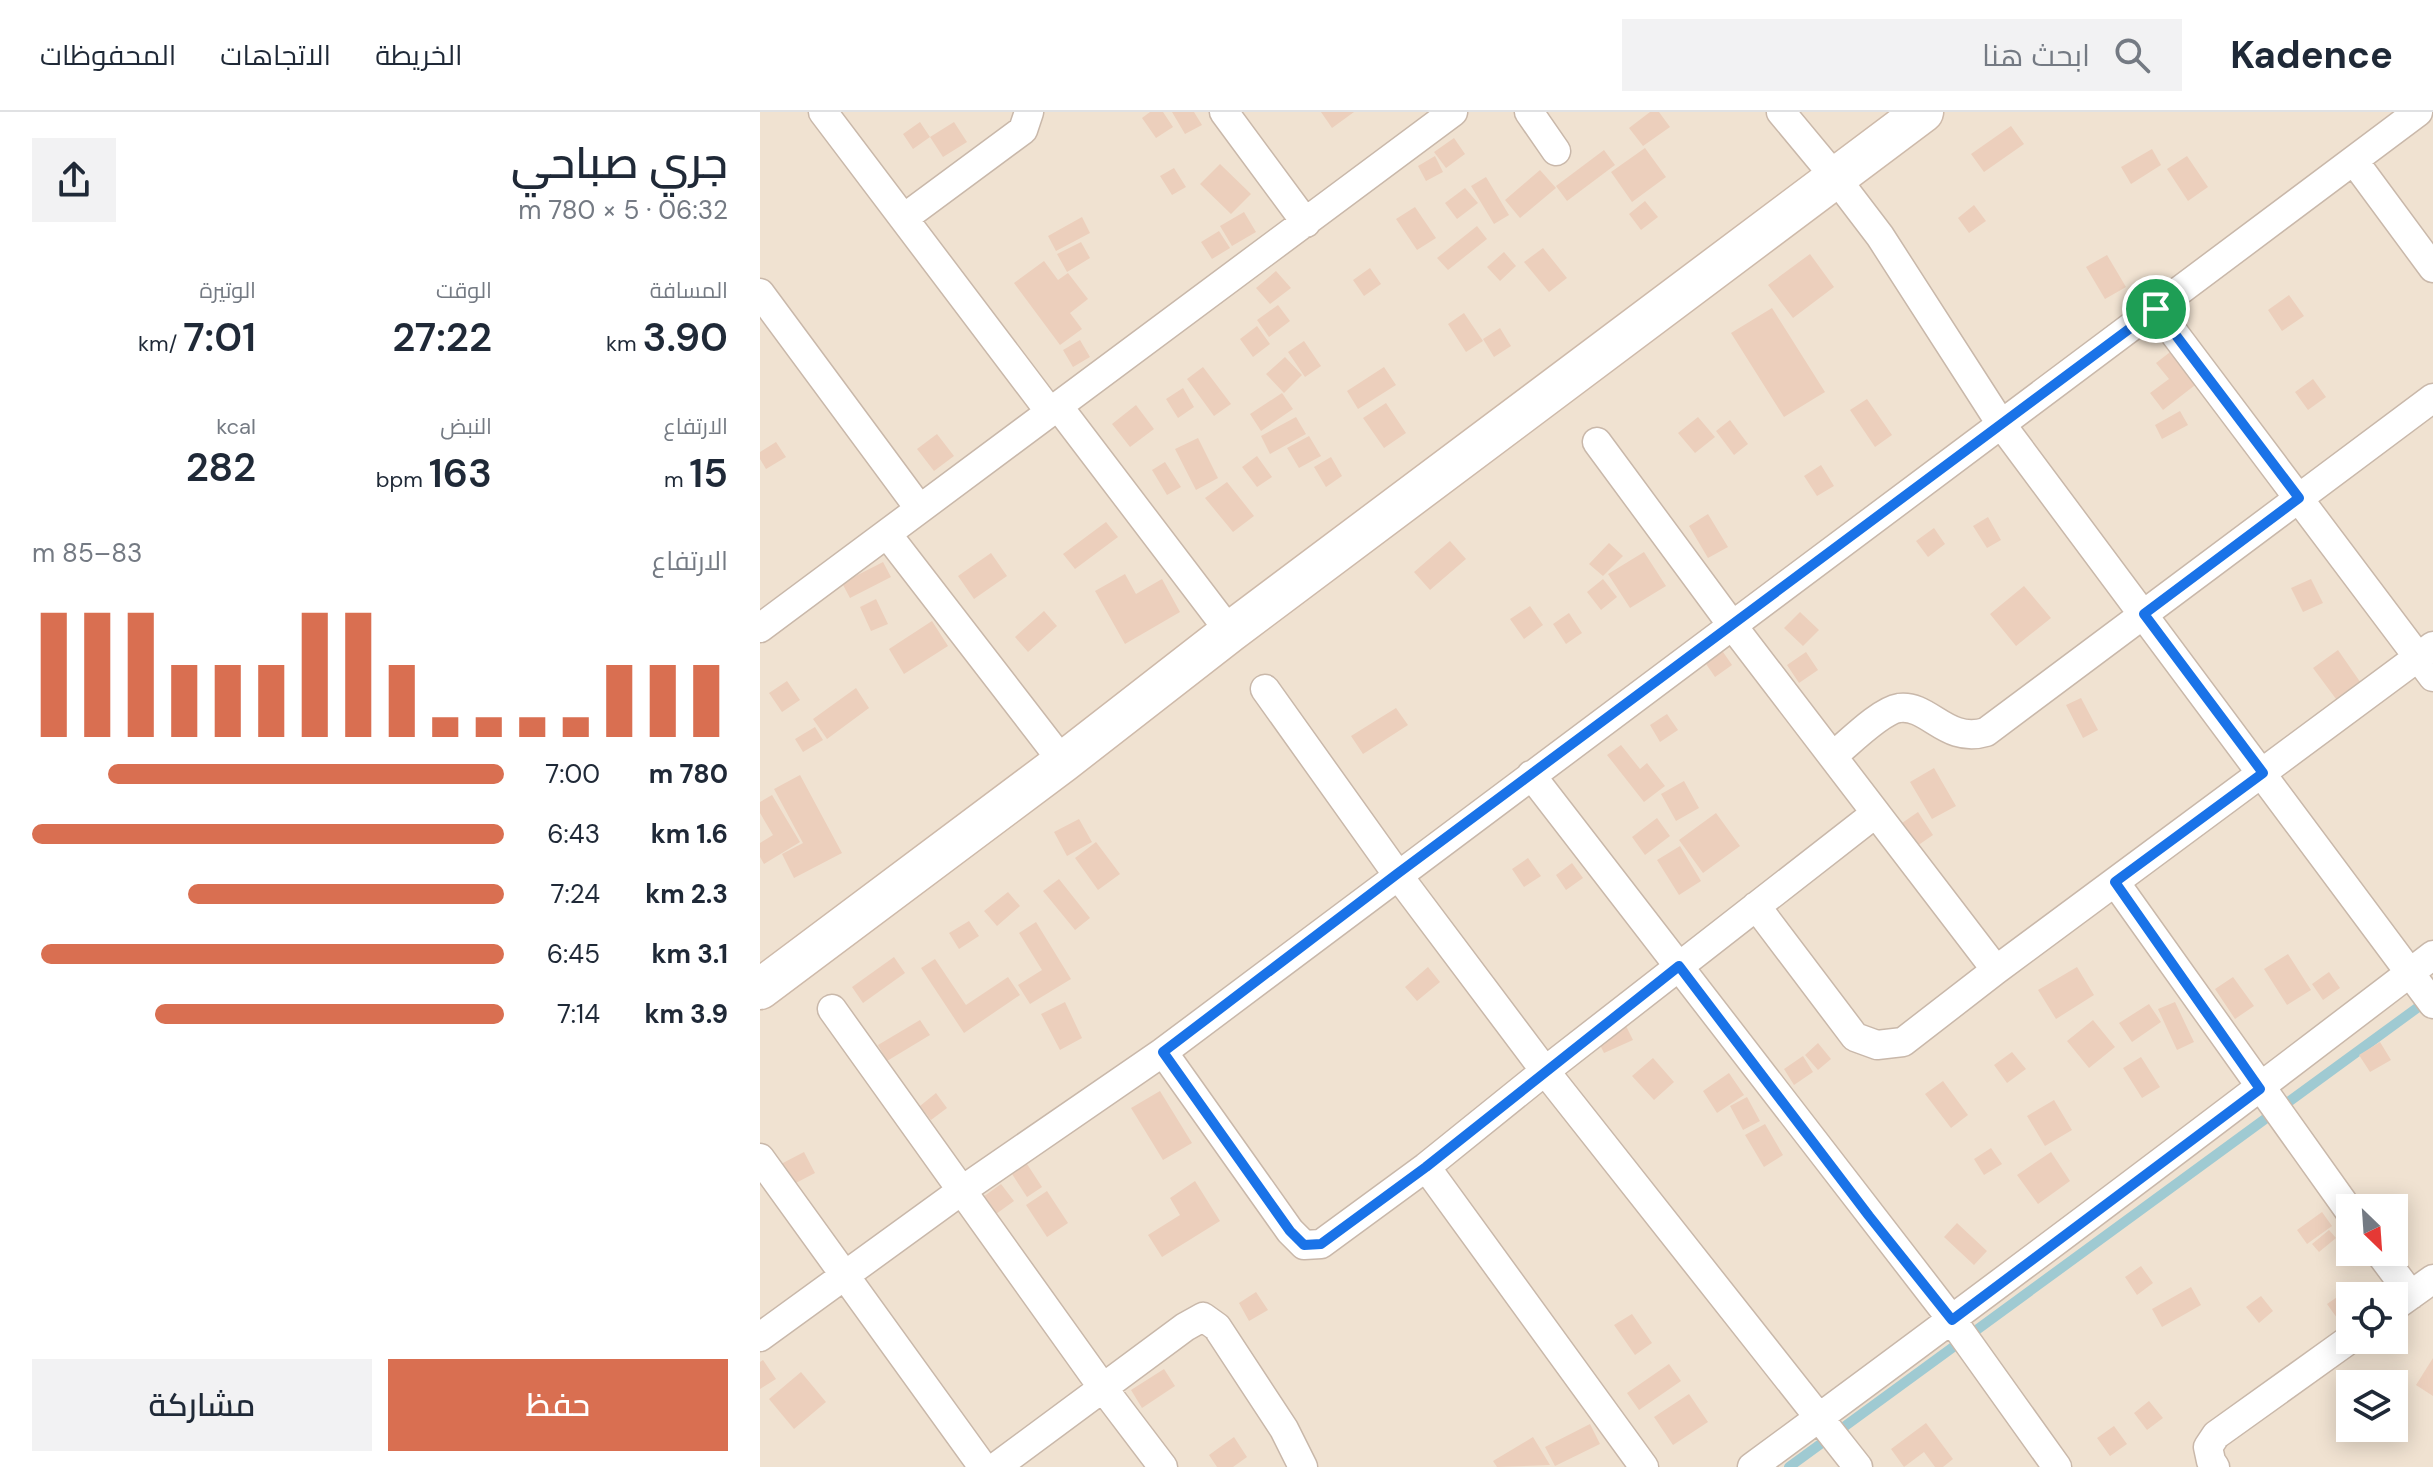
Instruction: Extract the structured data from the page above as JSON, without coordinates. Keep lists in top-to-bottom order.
{
  "north": "bottom right",
  "page": {
    "header": "Kadence",
    "search": "ابحث هنا",
    "nav": ["الخريطة", "الاتجاهات", "المحفوظات"],
    "heading": ["جري صباحي", "06:32 · 5 × 780 m"],
    "stats": [
      ["المسافة", "3.90 km"],
      ["الوقت", "27:22"],
      ["الوتيرة", "7:01 /km"],
      ["الارتفاع", "15 m"],
      ["النبض", "163 bpm"],
      ["kcal", "282"]
    ],
    "chart": ["الارتفاع", "83–85 m"],
    "list": [
      {
        "name": "780 m",
        "note": "7:00"
      },
      {
        "name": "1.6 km",
        "note": "6:43"
      },
      {
        "name": "2.3 km",
        "note": "7:24"
      },
      {
        "name": "3.1 km",
        "note": "6:45"
      },
      {
        "name": "3.9 km",
        "note": "7:14"
      }
    ],
    "buttons": ["حفظ", "مشاركة"]
  }
}
